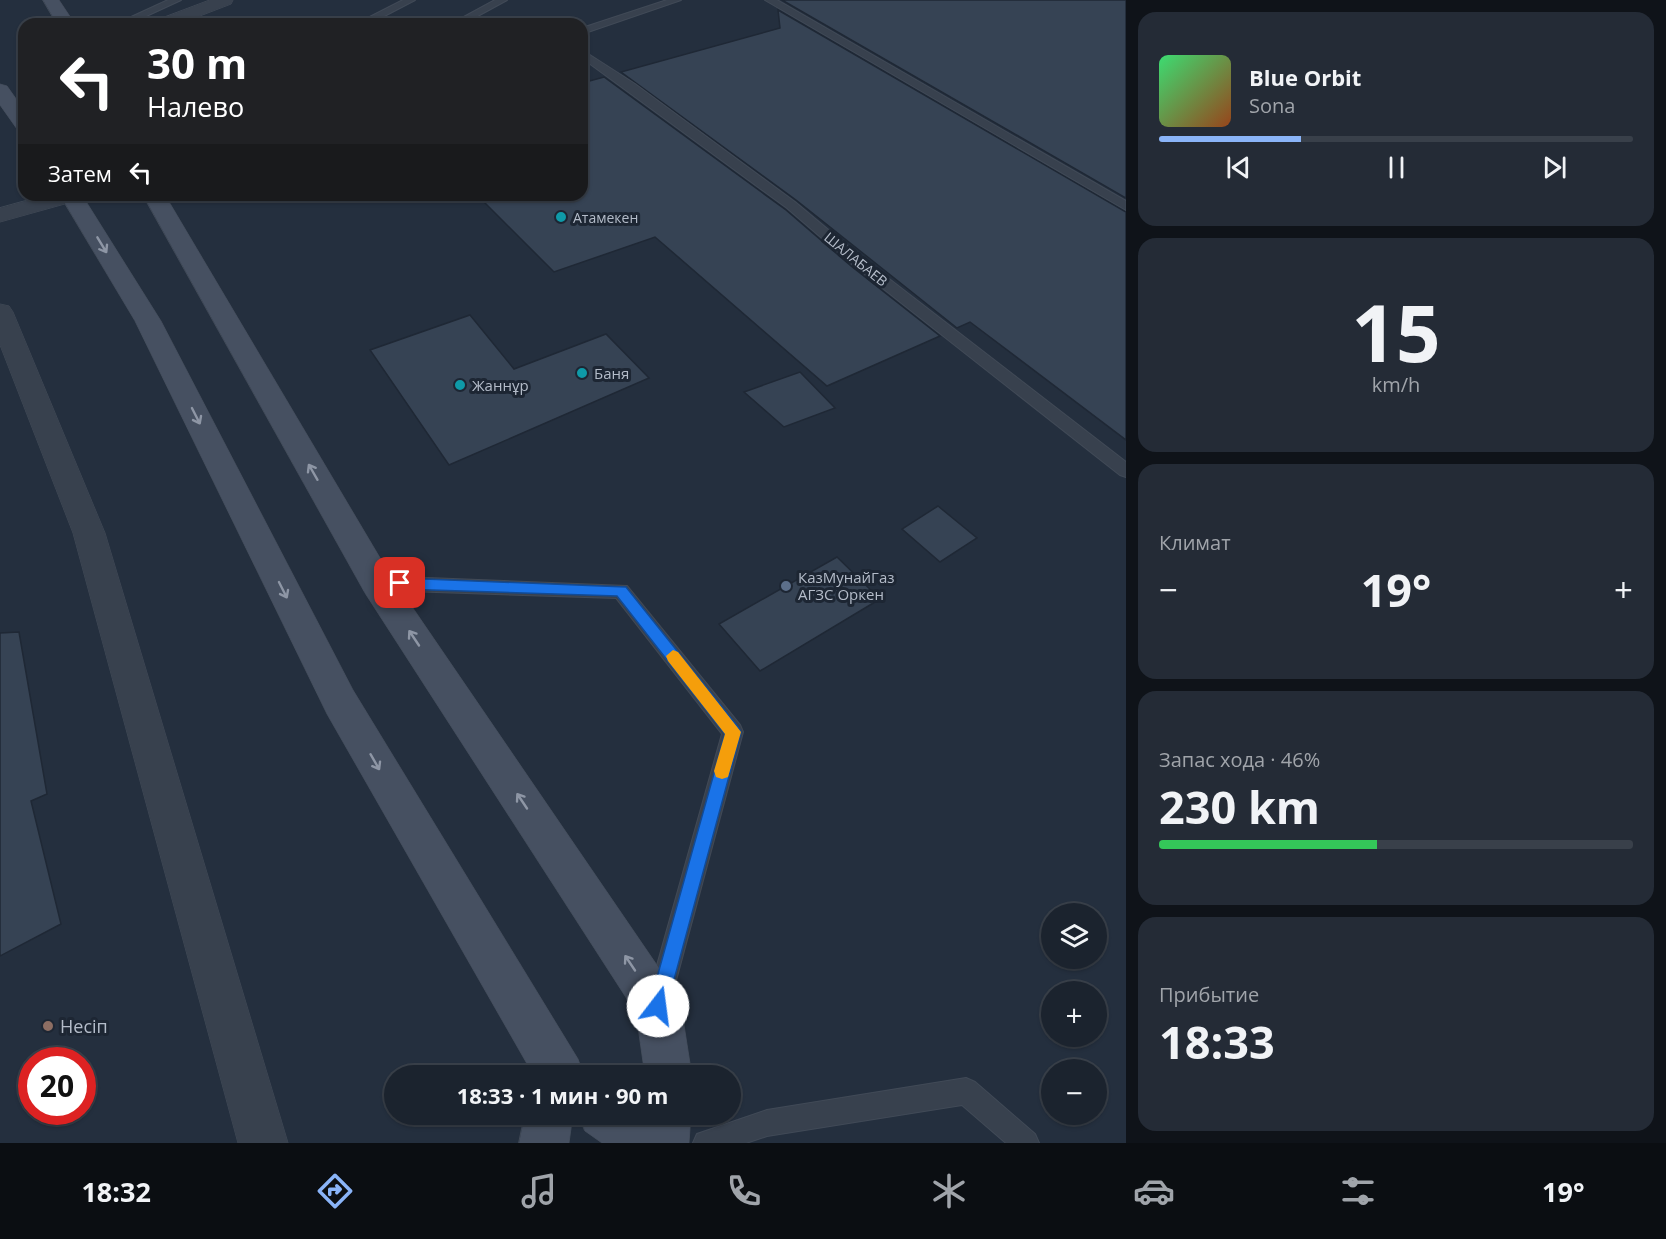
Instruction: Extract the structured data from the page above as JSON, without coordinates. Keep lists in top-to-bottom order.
{
  "streets": {
    "lane": ["ШАЛАБАЕВ"]
  },
  "places": [
    "Атамекен",
    "Баня",
    "Жаннұр",
    "КазМунайГаз АГЗС Оркен",
    "Несіп"
  ],
  "page": {
    "turn": ["30 m", "Налево"],
    "song": ["Blue Orbit", "Sona"],
    "then": "Затем",
    "tile": [
      ["15", "km/h"],
      "Климат",
      ["Запас хода · 46%", "230 km"],
      ["Прибытие", "18:33"]
    ],
    "heat": ["−", "19°", "+"],
    "map_buttons": ["+", "−"],
    "limit": "20",
    "trip": "18:33 · 1 мин · 90 m",
    "tabs": ["18:32", "19°"]
  }
}
